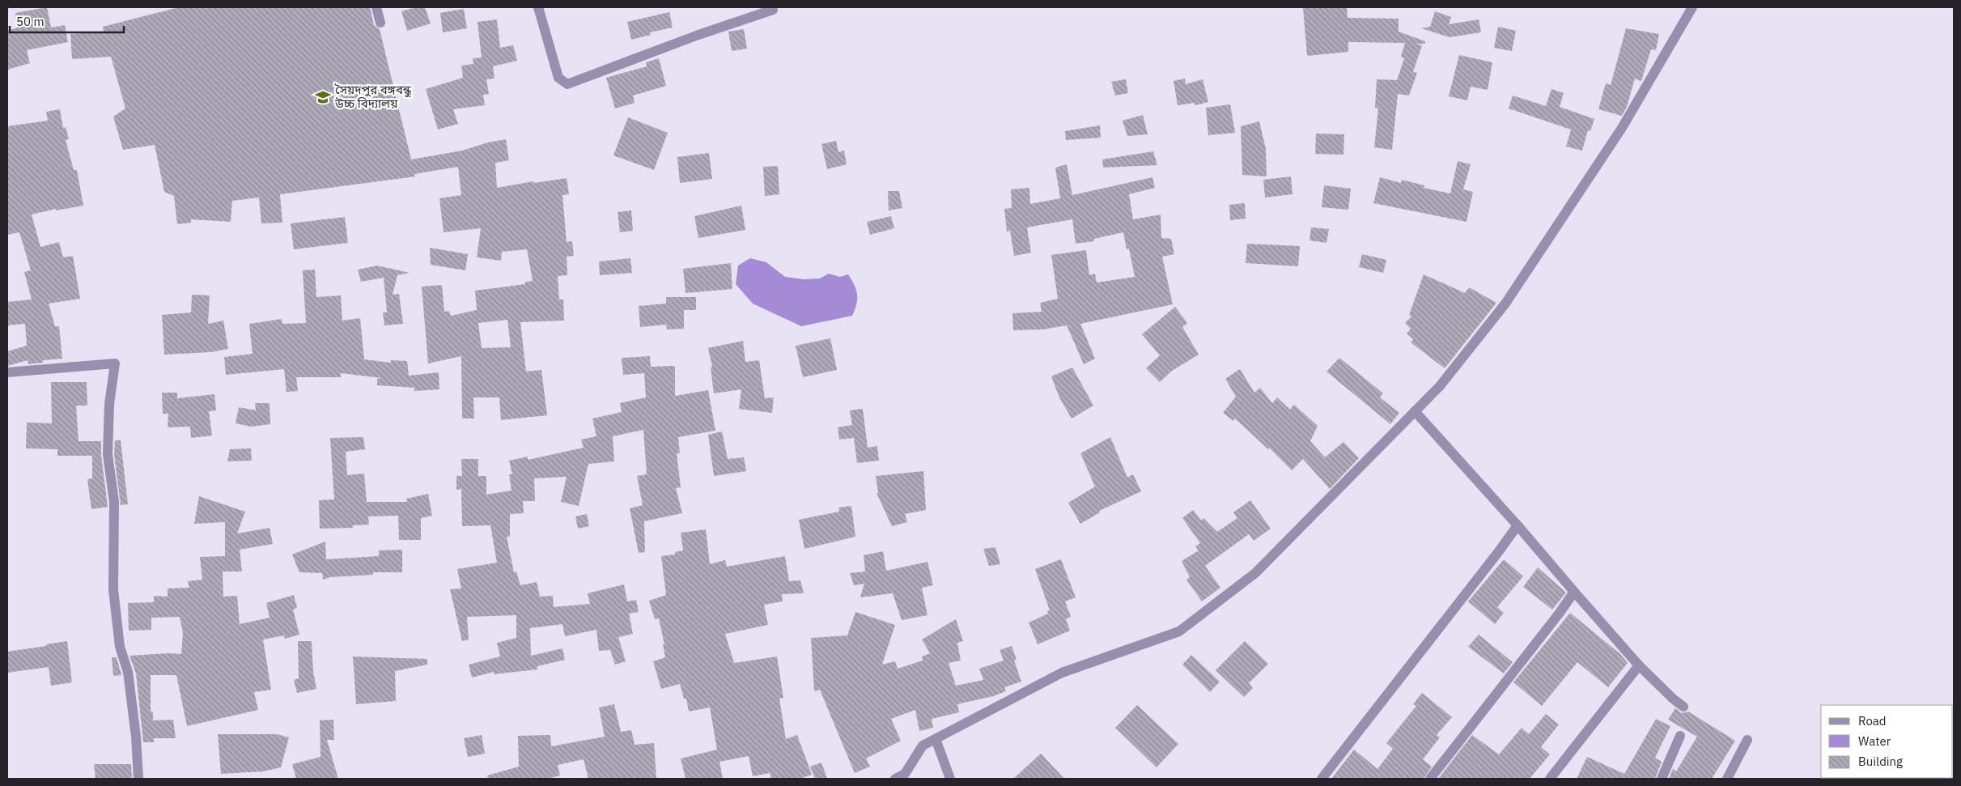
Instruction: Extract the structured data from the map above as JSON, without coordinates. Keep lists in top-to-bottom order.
{
  "places": {
    "school or university": ["সৈয়দপুর বঙ্গবন্ধু উচ্চ বিদ্যালয়"]
  },
  "legend": ["Road", "Water", "Building"],
  "scale_bar": "50 m"
}
